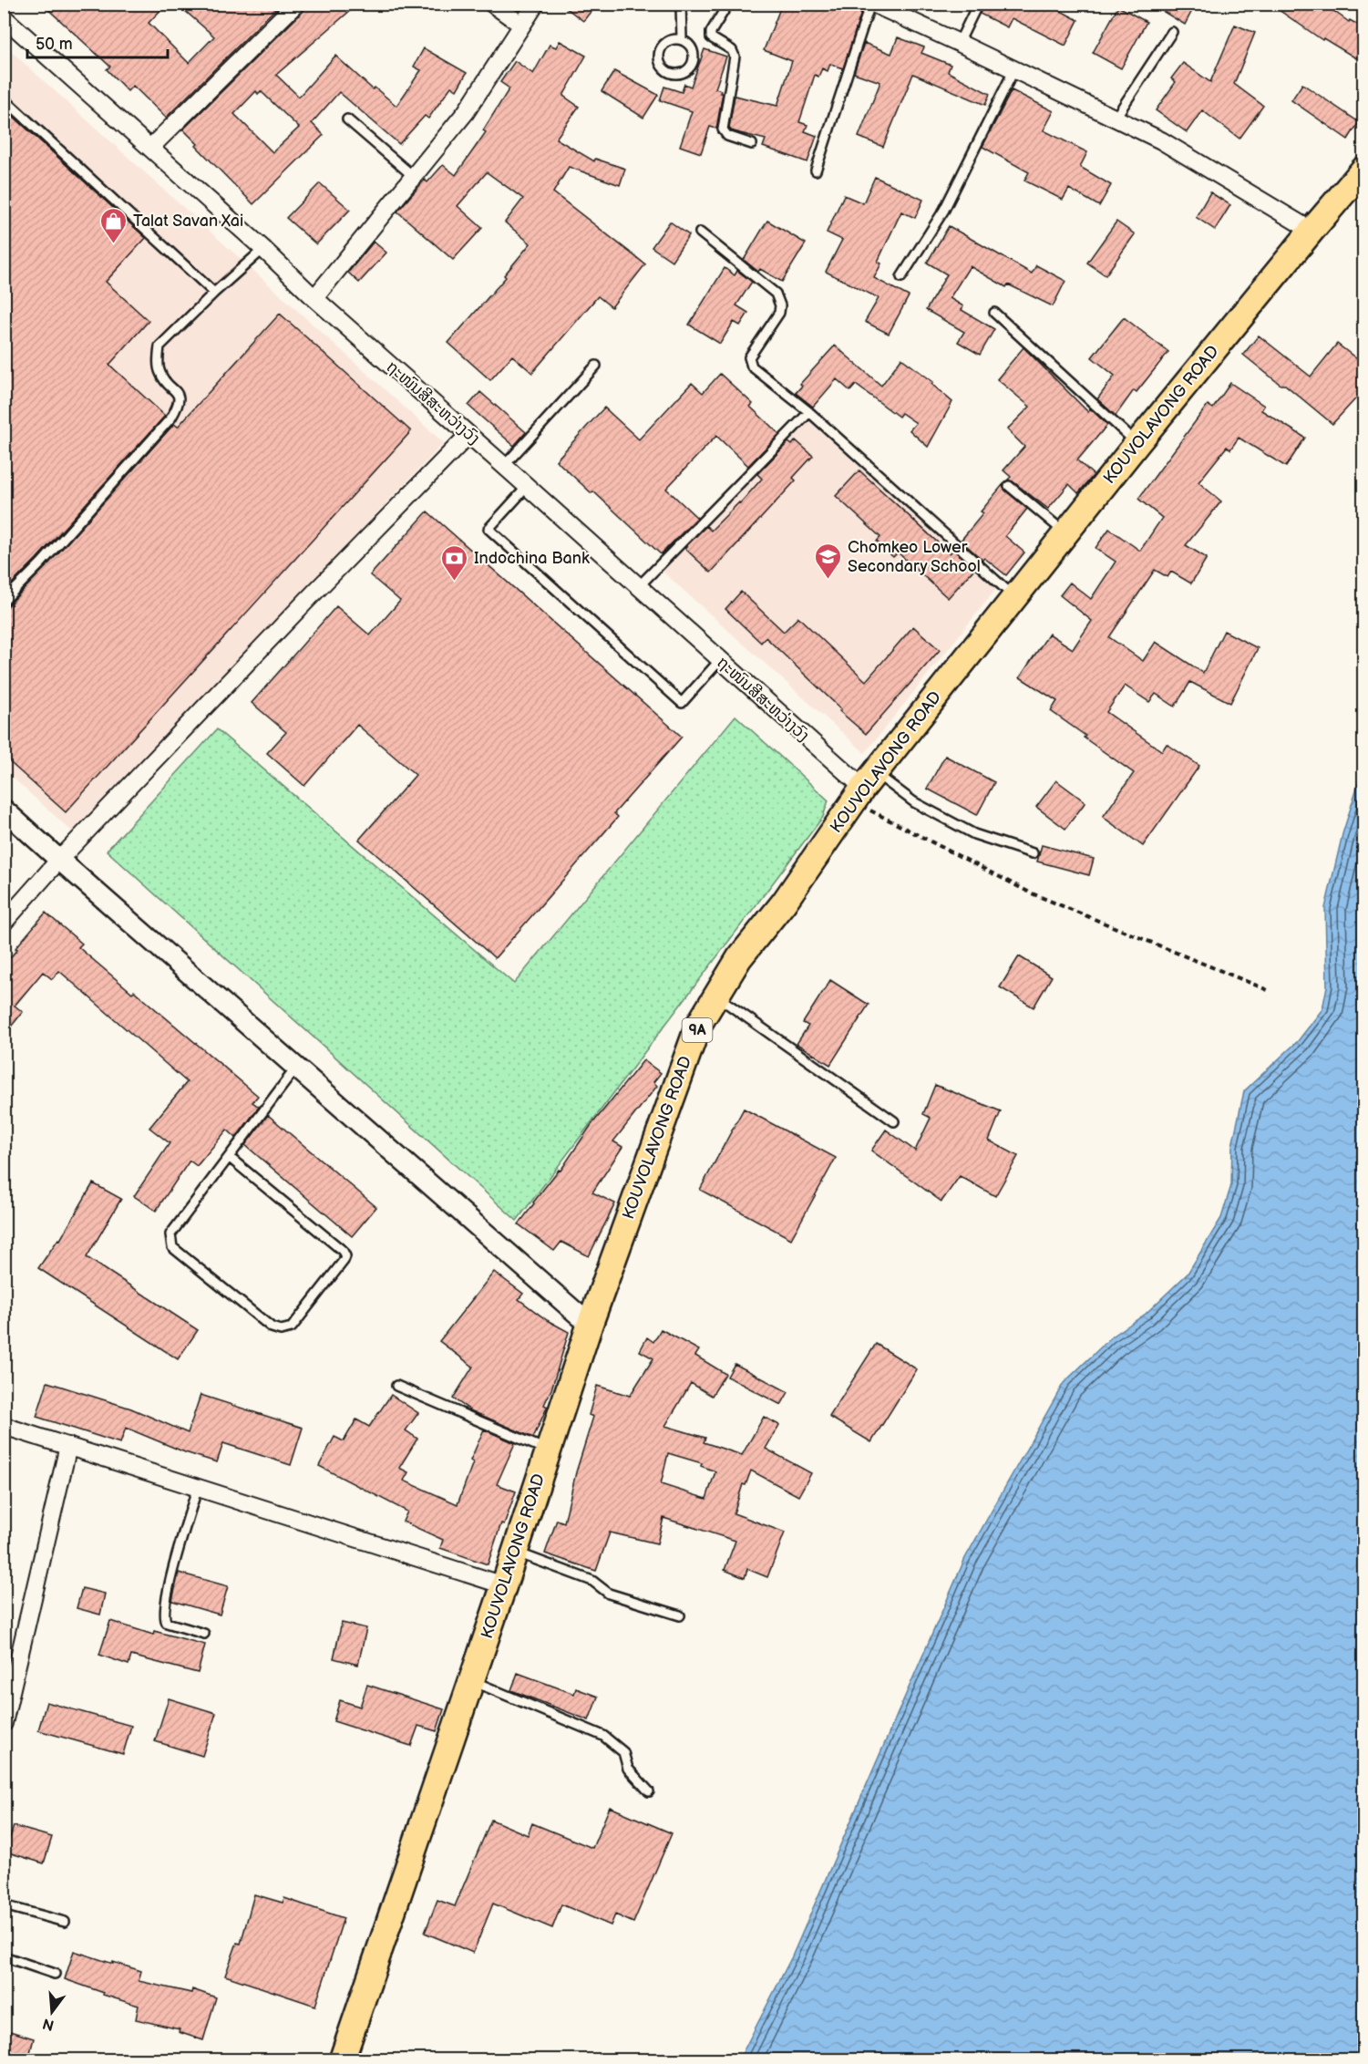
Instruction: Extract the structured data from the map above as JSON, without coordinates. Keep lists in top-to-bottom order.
{
  "streets": {
    "main road": ["KOUVOLAVONG ROAD", "9A"],
    "street": ["ຖະໜົນສີສະຫວ່າງວົງ"]
  },
  "crossings": [
    ["ຖະໜົນສີສະຫວ່າງວົງ", "KOUVOLAVONG ROAD"]
  ],
  "places": {
    "shop": ["Talat Savan Xai"],
    "school or university": ["Chomkeo Lower Secondary School"],
    "bank": ["Indochina Bank"]
  },
  "scale_bar": "50 m",
  "north": "bottom"
}
